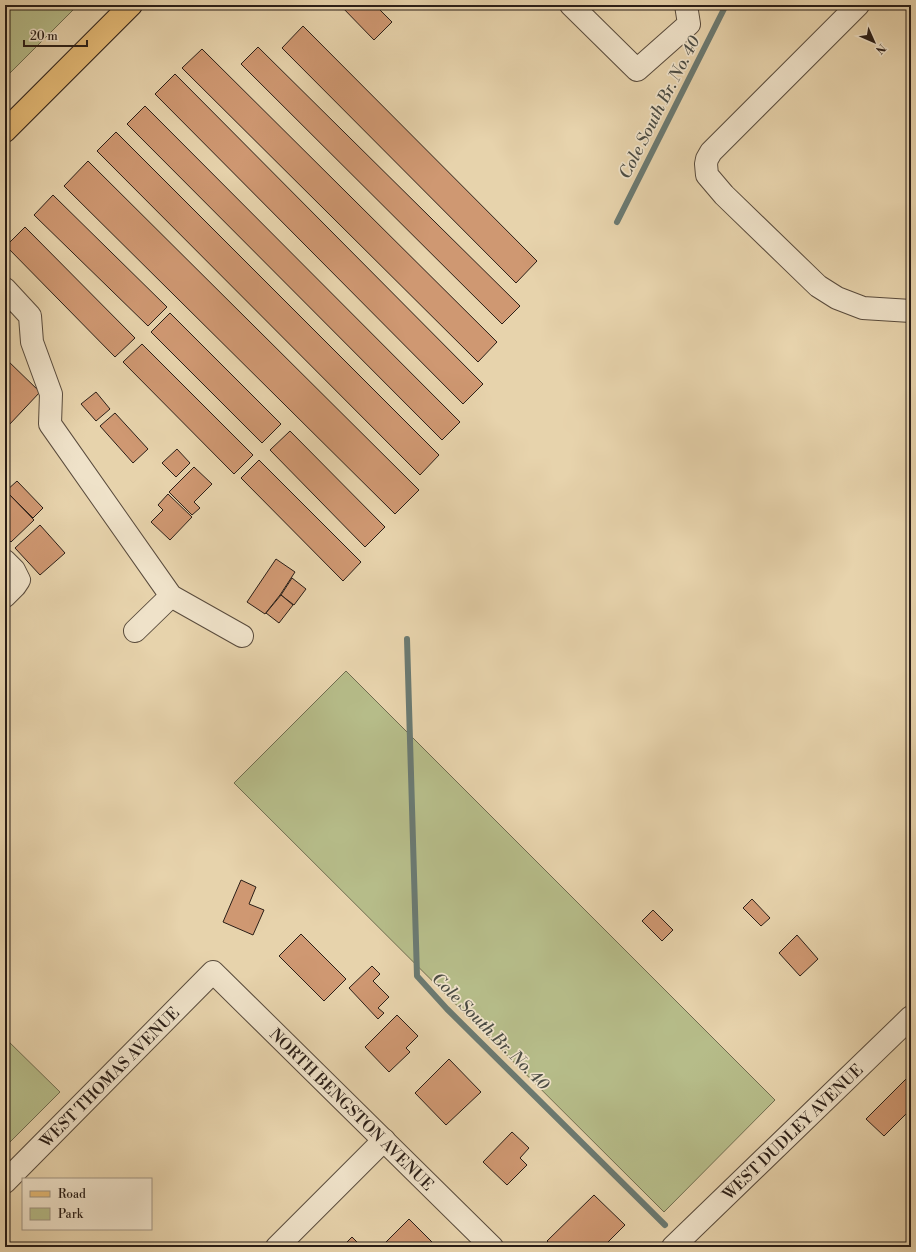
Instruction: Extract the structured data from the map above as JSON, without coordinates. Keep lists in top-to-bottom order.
{
  "streets": {
    "street": ["WEST THOMAS AVENUE", "NORTH BENGSTON AVENUE", "WEST DUDLEY AVENUE"]
  },
  "crossings": [
    ["WEST THOMAS AVENUE", "NORTH BENGSTON AVENUE"]
  ],
  "water": ["Cole South Br. No. 40"],
  "legend": ["Road", "Park"],
  "scale_bar": "20 m",
  "north": "bottom right"
}
